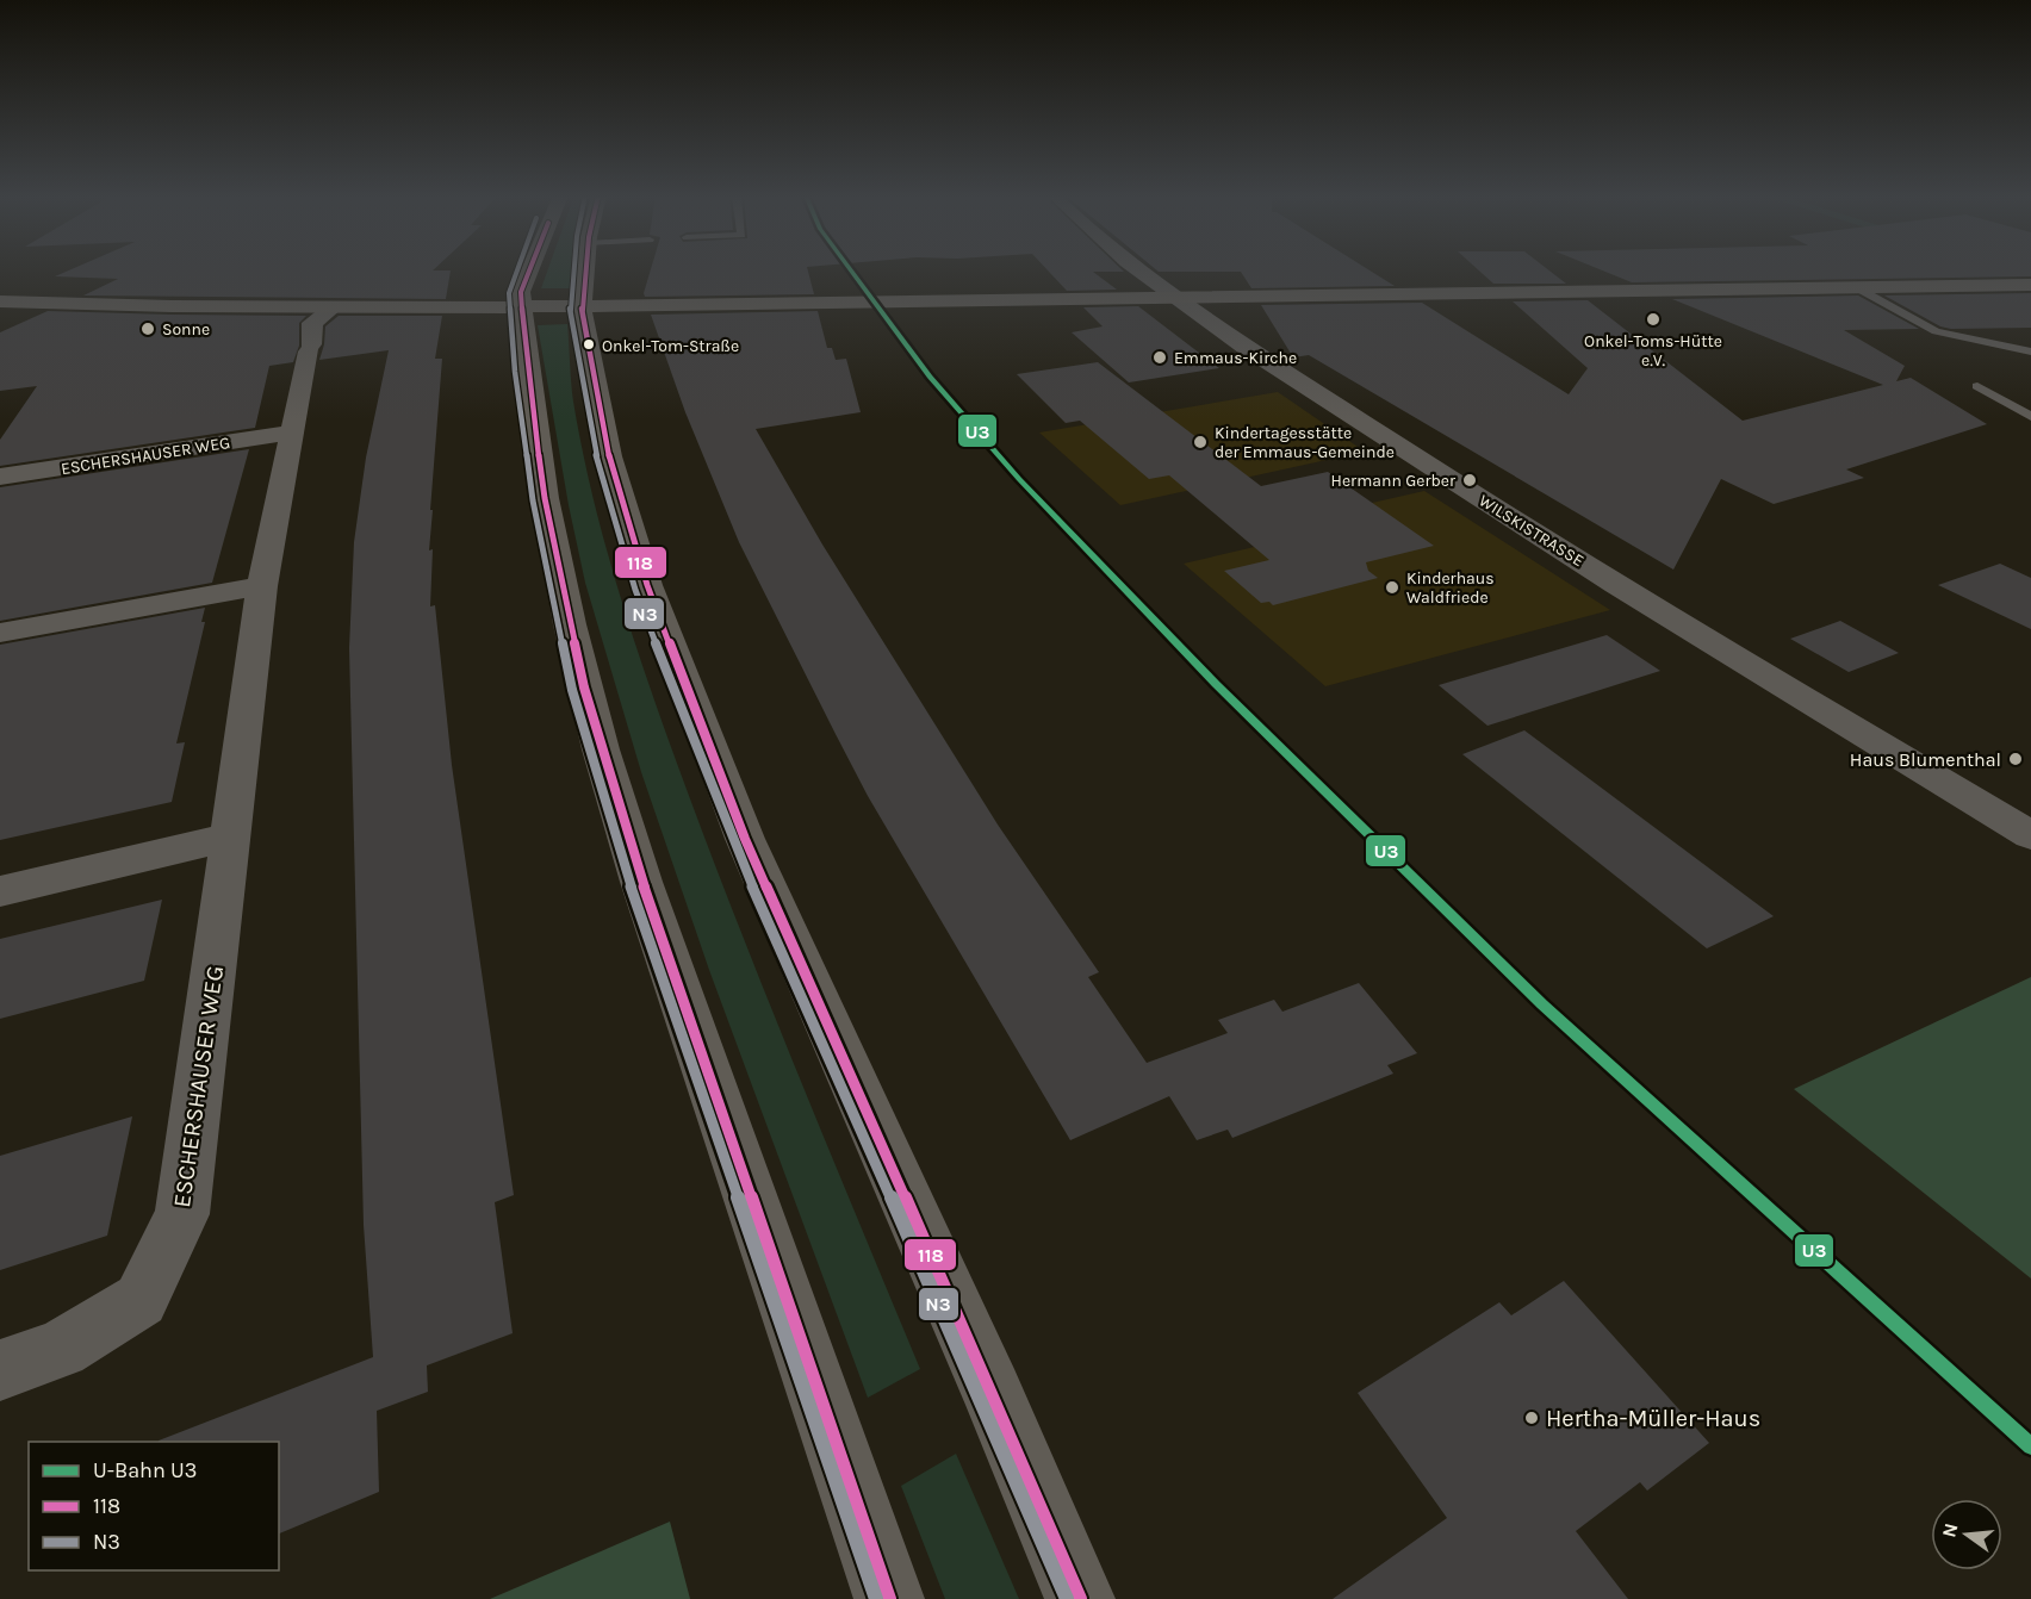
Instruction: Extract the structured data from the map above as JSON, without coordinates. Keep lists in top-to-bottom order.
{
  "streets": {
    "street": ["ESCHERSHAUSER WEG", "WILSKISTRASSE"]
  },
  "places": [
    "Onkel-Toms-Hütte e.V.",
    "Sonne",
    "Onkel-Tom-Straße",
    "Emmaus-Kirche",
    "Kindertagesstätte der Emmaus-Gemeinde",
    "Hermann Gerber",
    "Kinderhaus Waldfriede",
    "Haus Blumenthal",
    "Hertha-Müller-Haus"
  ],
  "lines": ["metro line U3", "transit line 118", "transit line N3"],
  "legend": ["U-Bahn U3", "118", "N3"],
  "north": "left"
}
